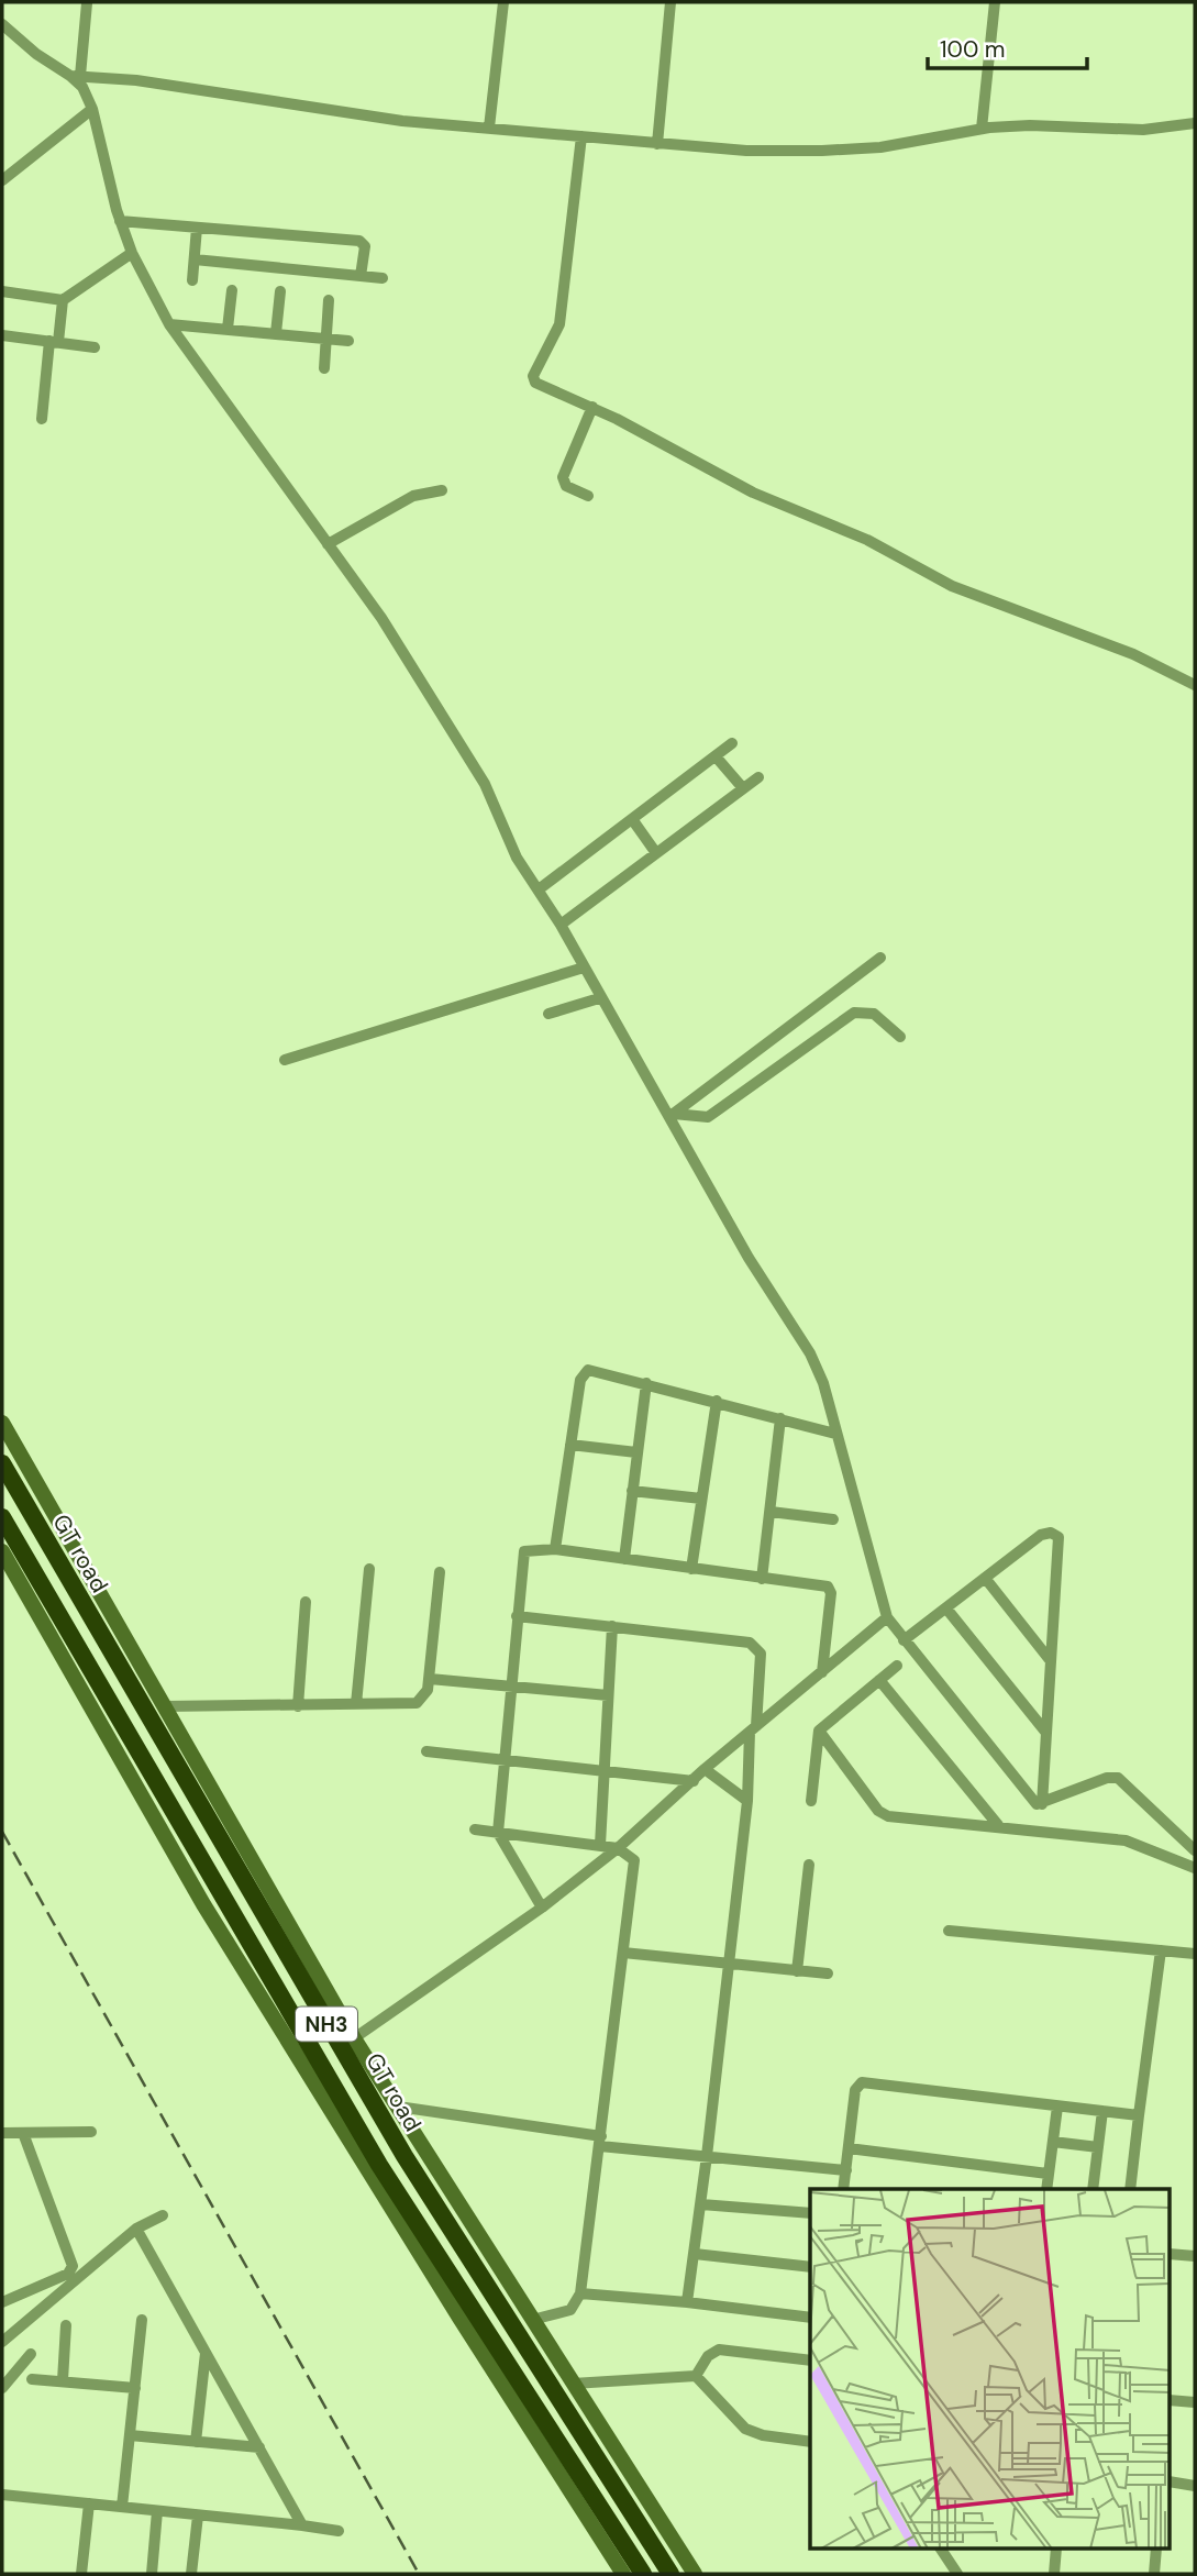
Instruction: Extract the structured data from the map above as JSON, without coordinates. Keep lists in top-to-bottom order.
{
  "streets": {
    "highway": ["GT road", "NH3"]
  },
  "scale_bar": "100 m"
}
